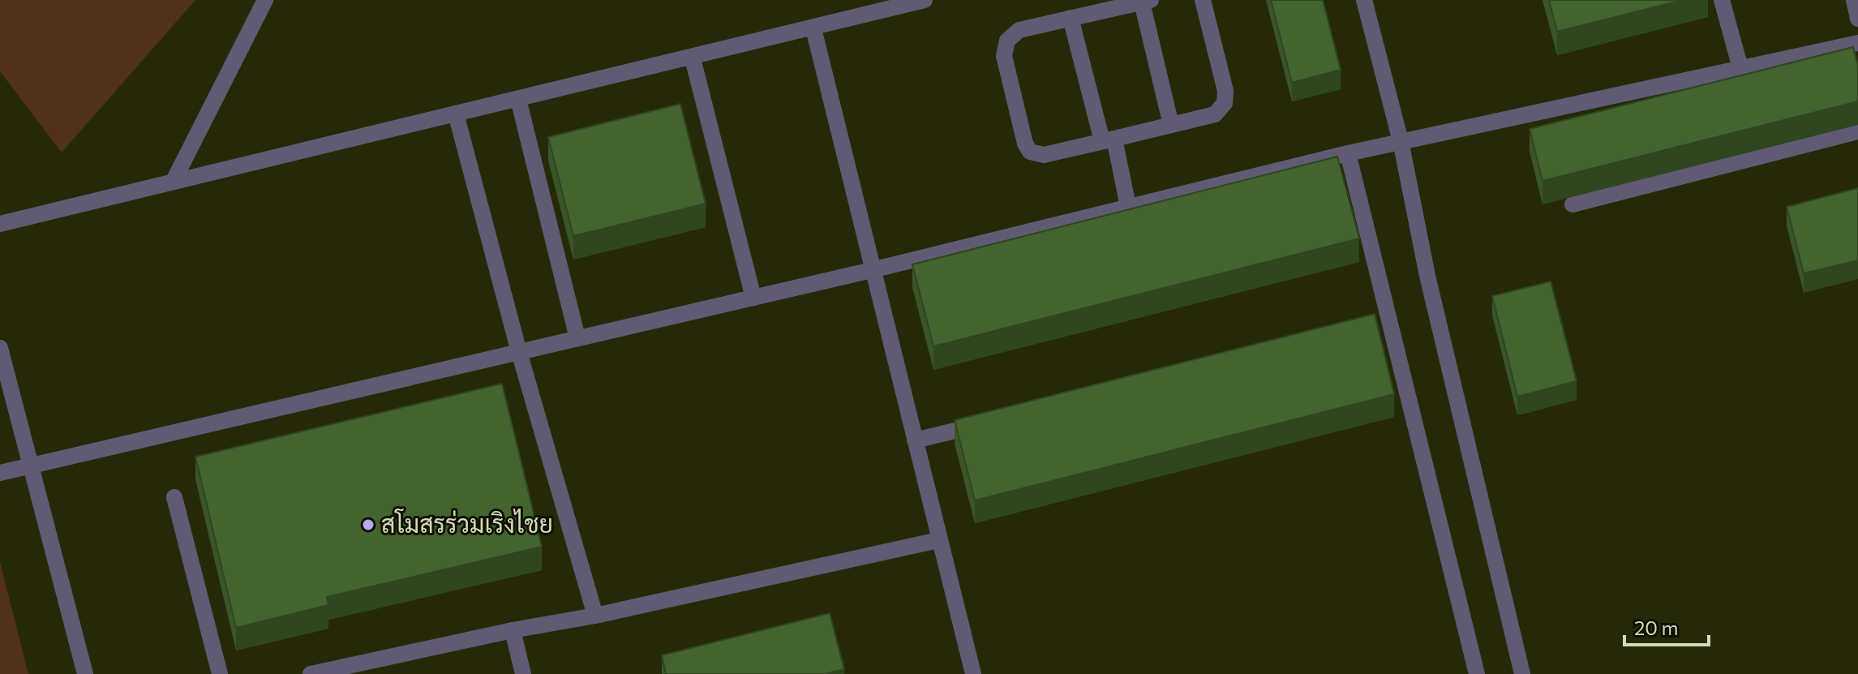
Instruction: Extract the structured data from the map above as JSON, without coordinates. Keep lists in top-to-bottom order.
{
  "places": ["สโมสรร่วมเริงไชย"],
  "scale_bar": "20 m"
}
